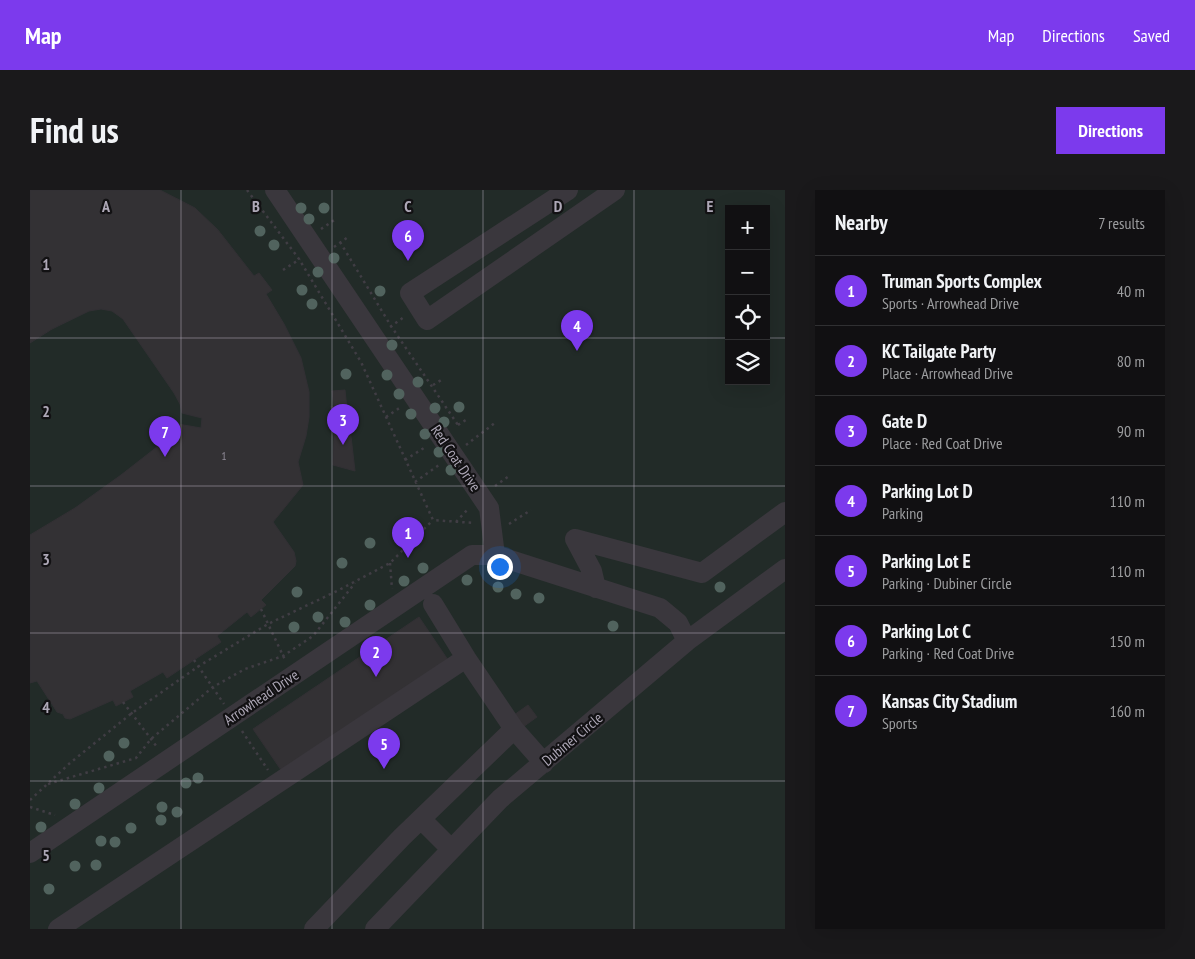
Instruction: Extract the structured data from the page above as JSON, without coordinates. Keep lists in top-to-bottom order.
{
  "streets": {
    "street": ["Red Coat Drive", "Arrowhead Drive", "Dubiner Circle"]
  },
  "crossings": [
    ["Red Coat Drive", "Arrowhead Drive"]
  ],
  "house_numbers": ["1"],
  "page": {
    "header": "Map",
    "nav": ["Map", "Directions", "Saved"],
    "title": "Find us",
    "buttons": "Directions",
    "heading": ["Nearby", "7 results"],
    "map_buttons": ["+", "−"],
    "pins": [
      "6",
      "4",
      "3",
      "7",
      "1",
      "2",
      "5"
    ],
    "list": [
      {
        "mark": "1",
        "name": "Truman Sports Complex",
        "note": "Sports · Arrowhead Drive",
        "value": "40 m"
      },
      {
        "mark": "2",
        "name": "KC Tailgate Party",
        "note": "Place · Arrowhead Drive",
        "value": "80 m"
      },
      {
        "mark": "3",
        "name": "Gate D",
        "note": "Place · Red Coat Drive",
        "value": "90 m"
      },
      {
        "mark": "4",
        "name": "Parking Lot D",
        "note": "Parking",
        "value": "110 m"
      },
      {
        "mark": "5",
        "name": "Parking Lot E",
        "note": "Parking · Dubiner Circle",
        "value": "110 m"
      },
      {
        "mark": "6",
        "name": "Parking Lot C",
        "note": "Parking · Red Coat Drive",
        "value": "150 m"
      },
      {
        "mark": "7",
        "name": "Kansas City Stadium",
        "note": "Sports",
        "value": "160 m"
      }
    ]
  },
  "grid": {
    "columns": [
      "A",
      "B",
      "C",
      "D",
      "E"
    ],
    "rows": [
      "1",
      "2",
      "3",
      "4",
      "5"
    ]
  }
}
